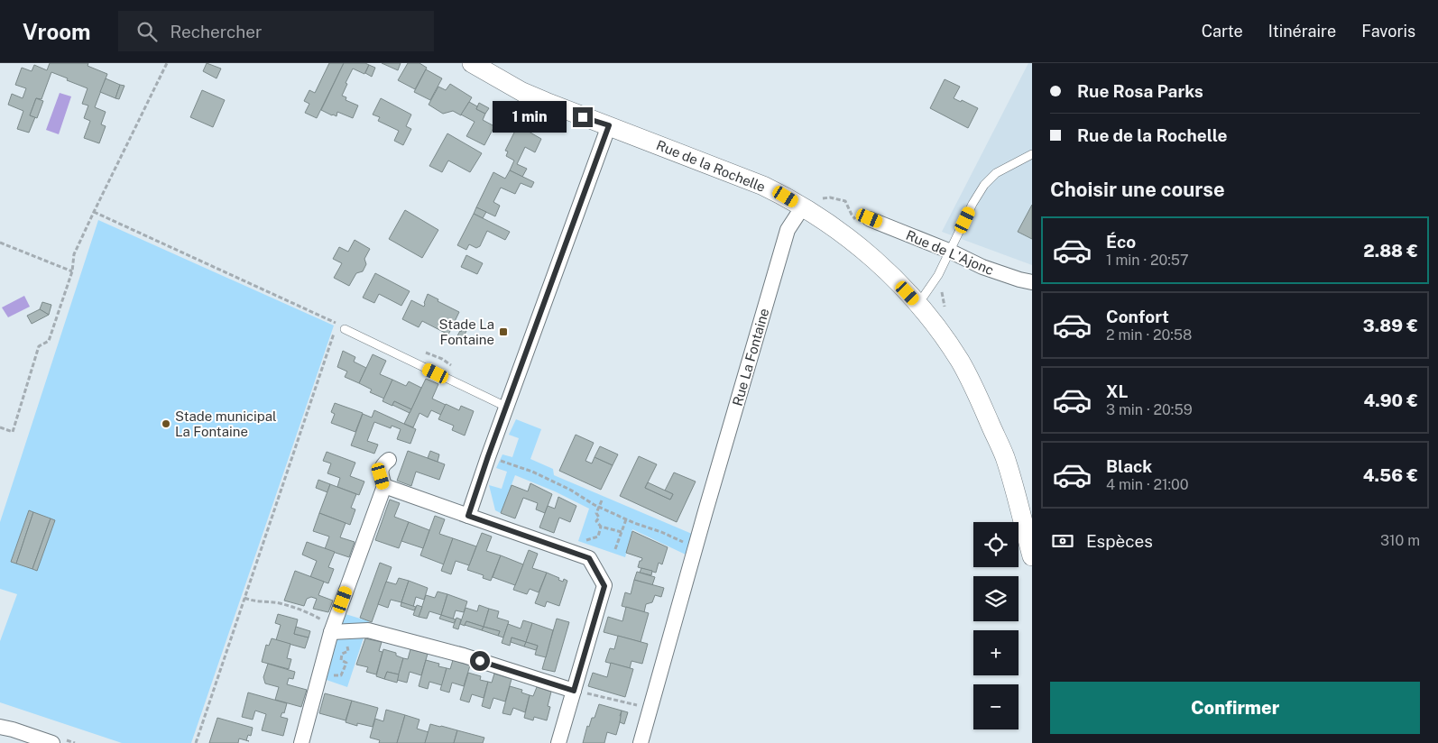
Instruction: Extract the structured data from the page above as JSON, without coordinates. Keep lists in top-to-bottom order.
{
  "streets": {
    "street": ["Rue de la Rochelle", "Rue de L'Ajonc", "Rue La Fontaine"]
  },
  "crossings": [
    ["Rue de la Rochelle", "Rue La Fontaine"]
  ],
  "places": {
    "transit": ["Stade La Fontaine"],
    "other": ["Stade municipal La Fontaine"]
  },
  "page": {
    "header": "Vroom",
    "search": "Rechercher",
    "nav": ["Carte", "Itinéraire", "Favoris"],
    "banner": ["Rue Rosa Parks", "Rue de la Rochelle"],
    "bubble": "1 min",
    "heading": "Choisir une course",
    "list": [
      {
        "name": "Éco",
        "note": "1 min · 20:57",
        "value": "2.88 €"
      },
      {
        "name": "Confort",
        "note": "2 min · 20:58",
        "value": "3.89 €"
      },
      {
        "name": "XL",
        "note": "3 min · 20:59",
        "value": "4.90 €"
      },
      {
        "name": "Black",
        "note": "4 min · 21:00",
        "value": "4.56 €"
      }
    ],
    "pay": ["Espèces", "310 m"],
    "map_buttons": ["+", "−"],
    "buttons": "Confirmer"
  }
}
